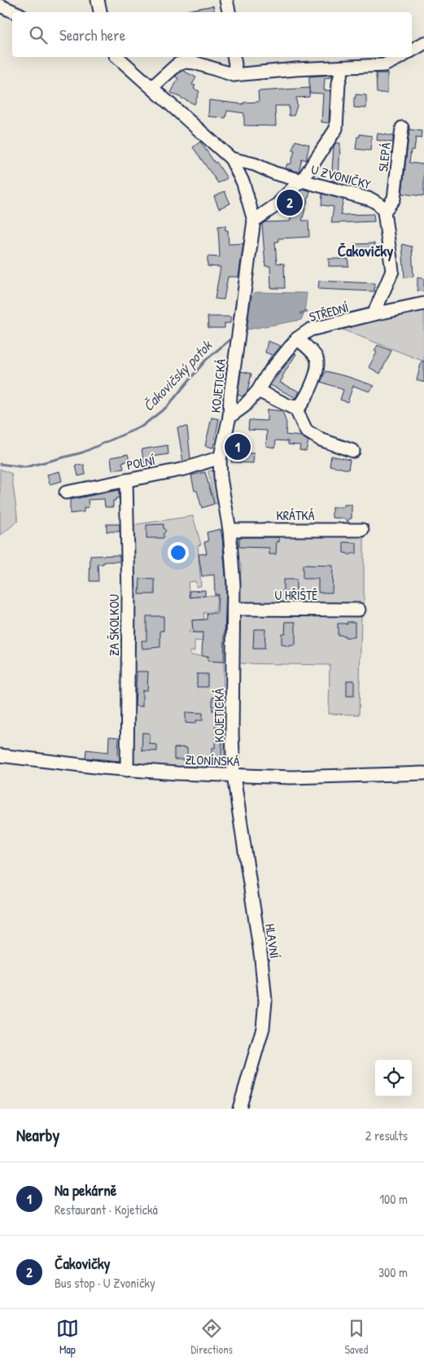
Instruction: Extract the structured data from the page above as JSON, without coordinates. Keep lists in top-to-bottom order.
{
  "streets": {
    "street": [
      "SLEPÁ",
      "U ZVONIČKY",
      "STŘEDNÍ",
      "KOJETICKÁ",
      "POLNÍ",
      "KRÁTKÁ",
      "U HŘIŠTĚ",
      "ZA ŠKOLKOU",
      "ZLONÍNSKÁ",
      "HLAVNÍ"
    ]
  },
  "crossings": [
    ["SLEPÁ", "U ZVONIČKY"],
    ["U ZVONIČKY", "KOJETICKÁ"],
    ["STŘEDNÍ", "KOJETICKÁ"],
    ["KOJETICKÁ", "POLNÍ"],
    ["KOJETICKÁ", "KRÁTKÁ"],
    ["KOJETICKÁ", "U HŘIŠTĚ"],
    ["KOJETICKÁ", "ZLONÍNSKÁ"],
    ["KOJETICKÁ", "HLAVNÍ"],
    ["POLNÍ", "ZA ŠKOLKOU"],
    ["ZA ŠKOLKOU", "ZLONÍNSKÁ"],
    ["ZLONÍNSKÁ", "HLAVNÍ"]
  ],
  "districts": ["Čakovičky"],
  "water": ["Čakovičský potok"],
  "page": {
    "search": "Search here",
    "pins": ["2", "1"],
    "heading": ["Nearby", "2 results"],
    "list": [
      {
        "mark": "1",
        "name": "Na pekárně",
        "note": "Restaurant · Kojetická",
        "value": "100 m"
      },
      {
        "mark": "2",
        "name": "Čakovičky",
        "note": "Bus stop · U Zvoničky",
        "value": "300 m"
      }
    ],
    "nav": ["Map", "Directions", "Saved"]
  }
}
